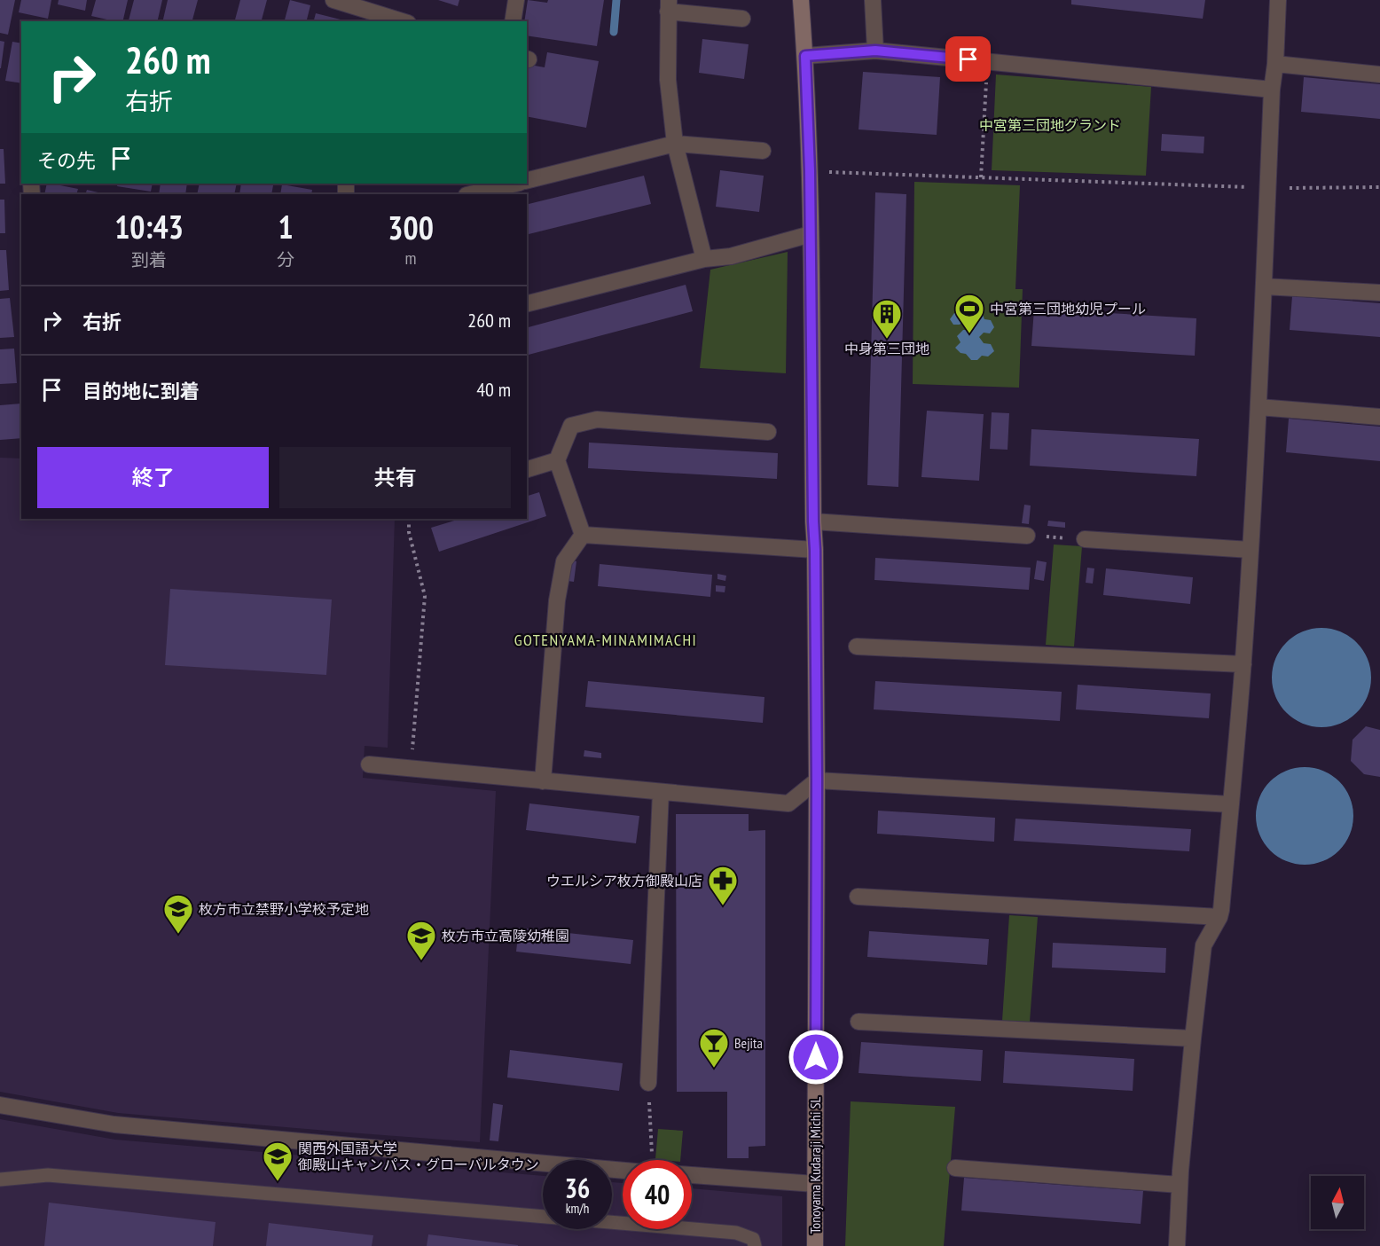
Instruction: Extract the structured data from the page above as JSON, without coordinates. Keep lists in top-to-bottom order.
{
  "streets": {
    "street": ["Tonoyama Kudaraji Michi SL"]
  },
  "districts": ["GOTENYAMA-MINAMIMACHI"],
  "parks": ["中宮第三団地グランド"],
  "places": {
    "sports": ["中宮第三団地幼児プール"],
    "building": ["中身第三団地"],
    "pharmacy": ["ウエルシア枚方御殿山店"],
    "school or university": ["枚方市立禁野小学校予定地", "枚方市立高陵幼稚園", "関西外国語大学 御殿山キャンパス・グローバルタウン"],
    "bar": ["Bejita"]
  },
  "north": "top",
  "page": {
    "turn": ["260 m", "右折"],
    "then": "その先",
    "eta": [
      "10:43",
      "到着",
      "1",
      "分",
      "300",
      "m"
    ],
    "list": [
      {
        "name": "右折",
        "value": "260 m"
      },
      {
        "name": "目的地に到着",
        "value": "40 m"
      }
    ],
    "buttons": ["終了", "共有"],
    "speed": "36 km/h",
    "limit": "40"
  }
}
